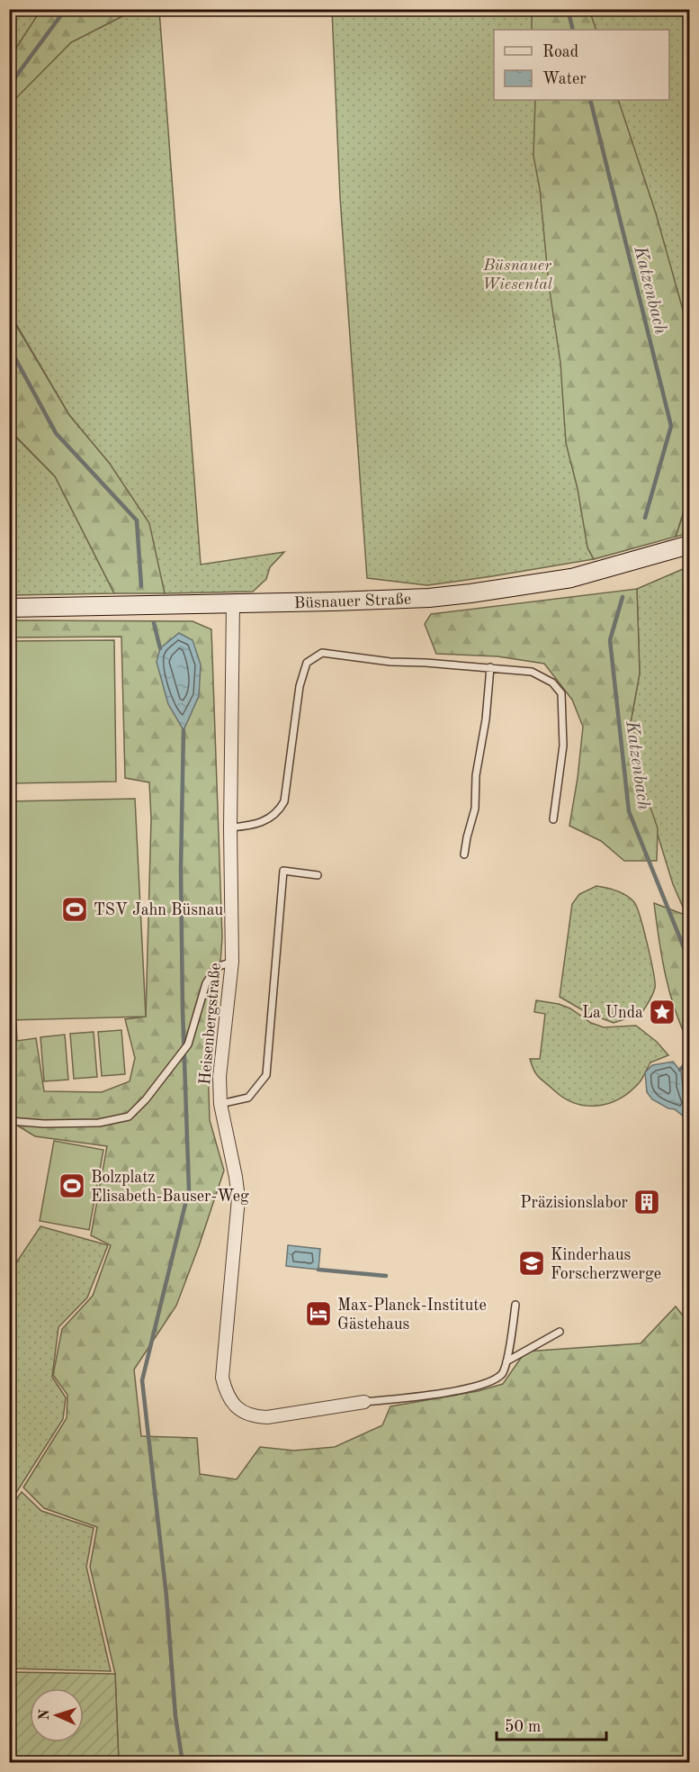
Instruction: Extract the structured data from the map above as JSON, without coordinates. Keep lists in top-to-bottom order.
{
  "streets": {
    "street": ["Büsnauer Straße", "Heisenbergstraße"]
  },
  "crossings": [
    ["Büsnauer Straße", "Heisenbergstraße"]
  ],
  "water": ["Katzenbach"],
  "parks": ["Büsnauer Wiesental"],
  "places": {
    "sports": ["TSV Jahn Büsnau", "Bolzplatz Elisabeth-Bauser-Weg"],
    "place": ["La Unda"],
    "building": ["Präzisionslabor"],
    "school or university": ["Kinderhaus Forscherzwerge"],
    "hotel": ["Max-Planck-Institute Gästehaus"]
  },
  "legend": ["Road", "Water"],
  "scale_bar": "50 m",
  "north": "left"
}
